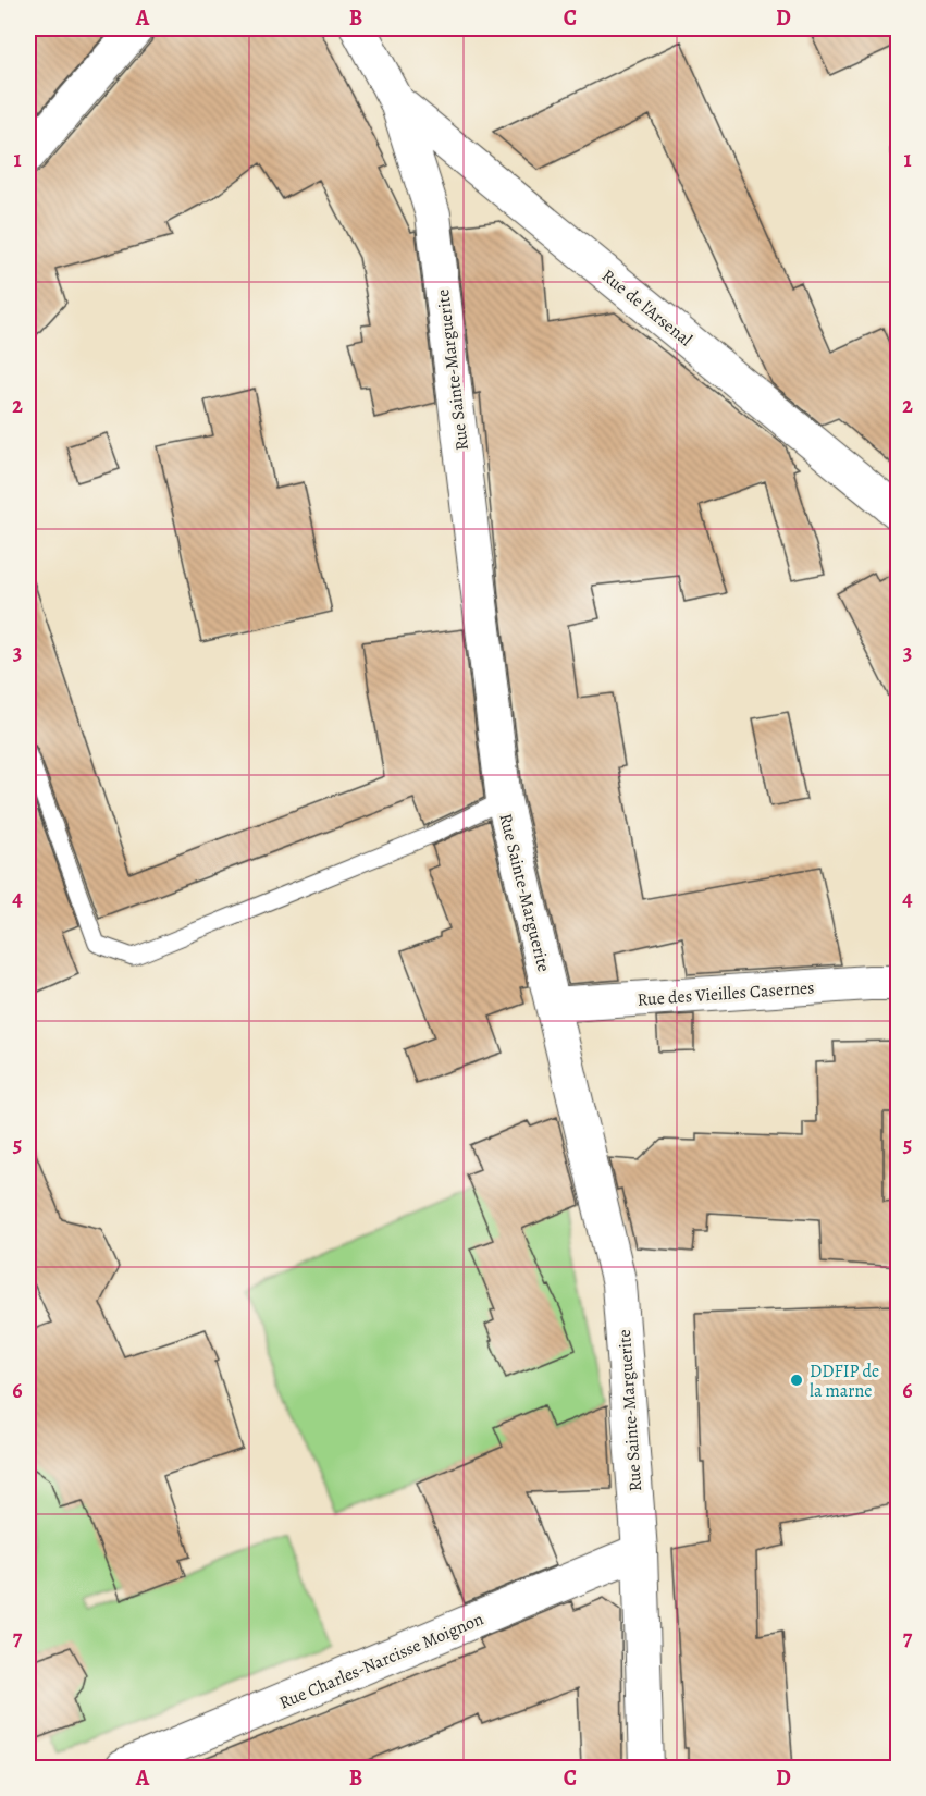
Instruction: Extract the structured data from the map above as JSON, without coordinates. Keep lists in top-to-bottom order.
{
  "streets": {
    "street": [
      "Rue de l'Arsenal",
      "Rue Sainte-Marguerite",
      "Rue des Vieilles Casernes",
      "Rue Charles-Narcisse Moignon"
    ]
  },
  "crossings": [
    ["Rue de l'Arsenal", "Rue Sainte-Marguerite"],
    ["Rue Sainte-Marguerite", "Rue des Vieilles Casernes"],
    ["Rue Sainte-Marguerite", "Rue Charles-Narcisse Moignon"]
  ],
  "places": ["DDFIP de la marne"],
  "grid": {
    "columns": [
      "A",
      "B",
      "C",
      "D"
    ],
    "rows": [
      "1",
      "2",
      "3",
      "4",
      "5",
      "6",
      "7"
    ]
  }
}
